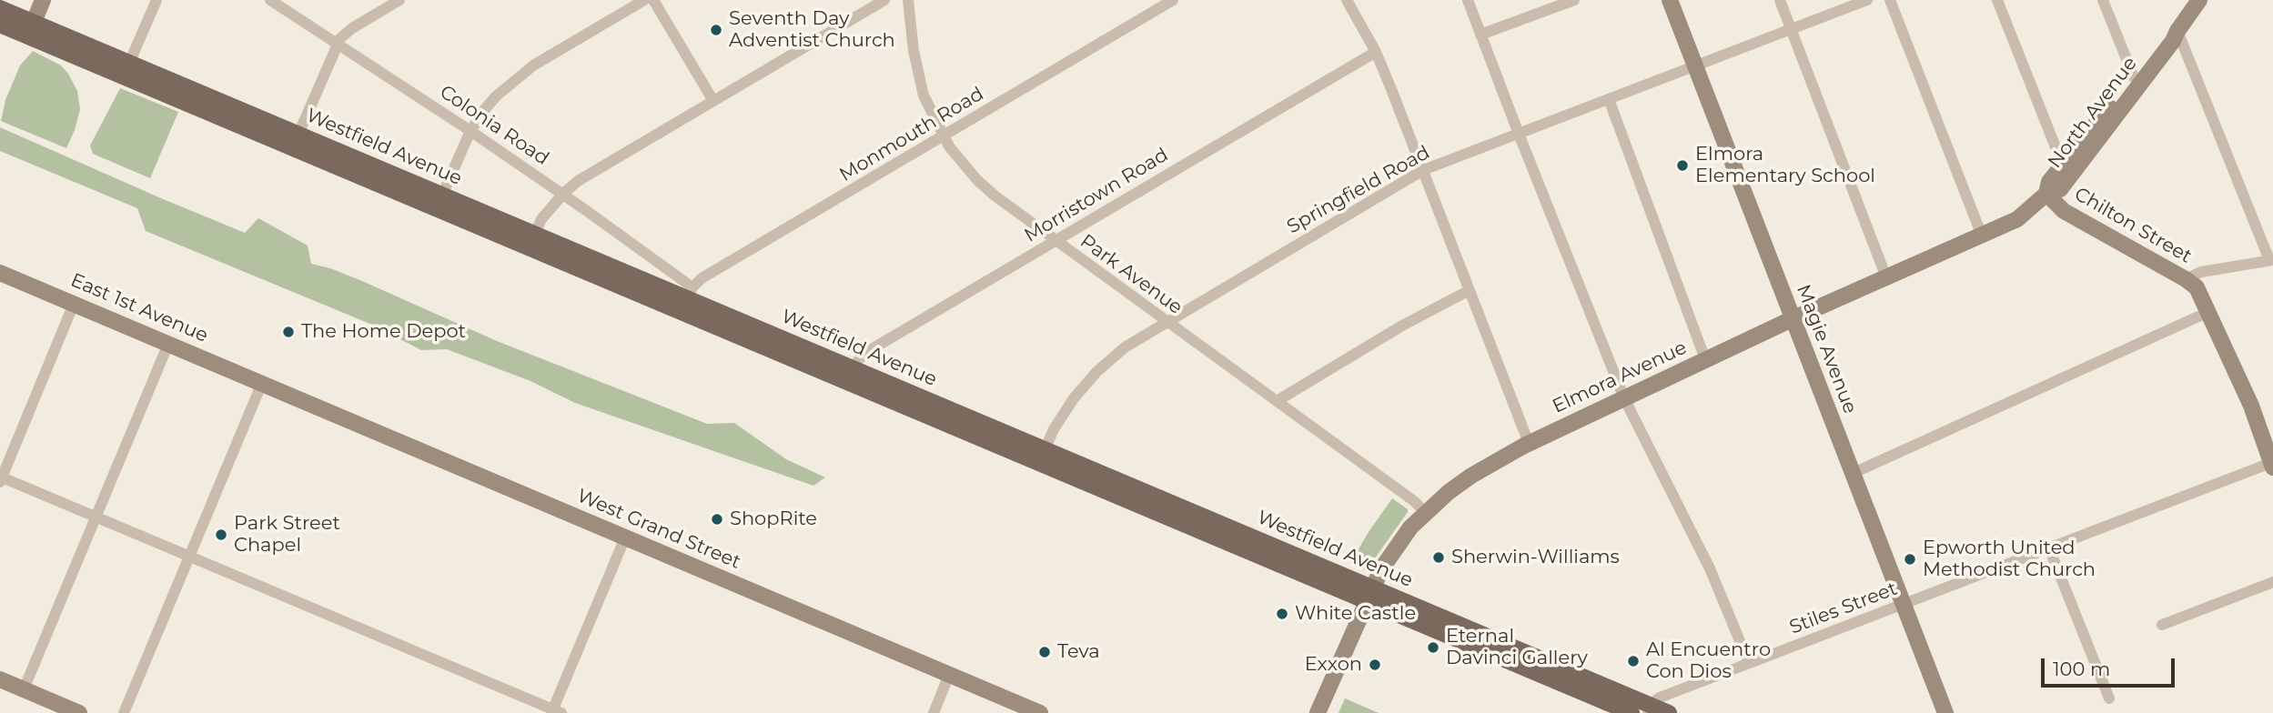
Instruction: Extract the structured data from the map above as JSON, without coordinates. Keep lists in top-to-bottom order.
{
  "streets": {
    "main road": ["Westfield Avenue"],
    "street": [
      "North Avenue",
      "Colonia Road",
      "Monmouth Road",
      "Springfield Road",
      "Morristown Road",
      "Chilton Street",
      "Park Avenue",
      "East 1st Avenue",
      "Magie Avenue",
      "Elmora Avenue",
      "West Grand Street",
      "Stiles Street"
    ]
  },
  "crossings": [
    ["North Avenue", "Chilton Street"],
    ["North Avenue", "Elmora Avenue"],
    ["Colonia Road", "Monmouth Road"],
    ["Colonia Road", "Westfield Avenue"],
    ["Monmouth Road", "Westfield Avenue"],
    ["Monmouth Road", "Park Avenue"],
    ["Westfield Avenue", "Springfield Road"],
    ["Westfield Avenue", "Morristown Road"],
    ["Westfield Avenue", "Elmora Avenue"],
    ["Westfield Avenue", "Stiles Street"],
    ["Springfield Road", "Park Avenue"],
    ["Springfield Road", "Magie Avenue"],
    ["Morristown Road", "Park Avenue"],
    ["Chilton Street", "Elmora Avenue"],
    ["Chilton Street", "Stiles Street"],
    ["Park Avenue", "Elmora Avenue"],
    ["East 1st Avenue", "West Grand Street"],
    ["Magie Avenue", "Elmora Avenue"],
    ["Magie Avenue", "Stiles Street"]
  ],
  "places": [
    "Seventh Day Adventist Church",
    "Elmora Elementary School",
    "The Home Depot",
    "ShopRite",
    "Park Street Chapel",
    "Sherwin-Williams",
    "Epworth United Methodist Church",
    "White Castle",
    "Eternal Davinci Gallery",
    "Teva",
    "Al Encuentro Con Dios",
    "Exxon"
  ],
  "scale_bar": "100 m"
}
